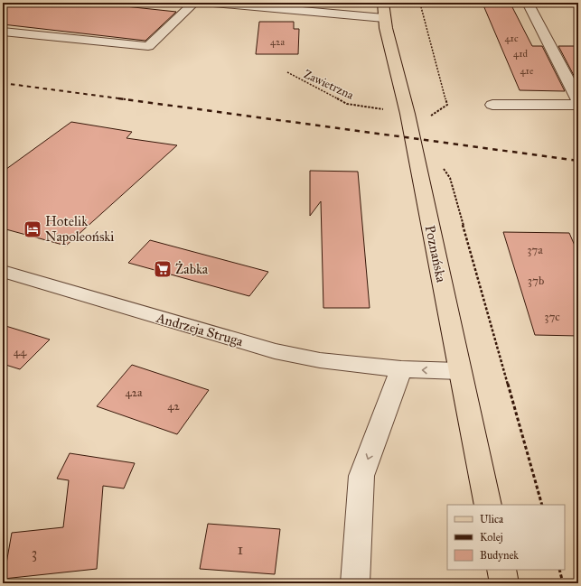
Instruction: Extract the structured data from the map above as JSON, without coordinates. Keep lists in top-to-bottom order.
{
  "streets": {
    "main road": ["Poznańska"],
    "street": ["Andrzeja Struga"],
    "path": ["Zawietrzna"]
  },
  "crossings": [
    ["Zawietrzna", "Poznańska"],
    ["Poznańska", "Andrzeja Struga"]
  ],
  "places": {
    "hotel": ["Hotelik Napoleoński"],
    "supermarket": ["Żabka"]
  },
  "house_numbers": [
    "41c",
    "42a",
    "41d",
    "41e",
    "37a",
    "37b",
    "37c",
    "44",
    "42a",
    "42",
    "1",
    "3"
  ],
  "legend": ["Ulica", "Kolej", "Budynek"]
}
